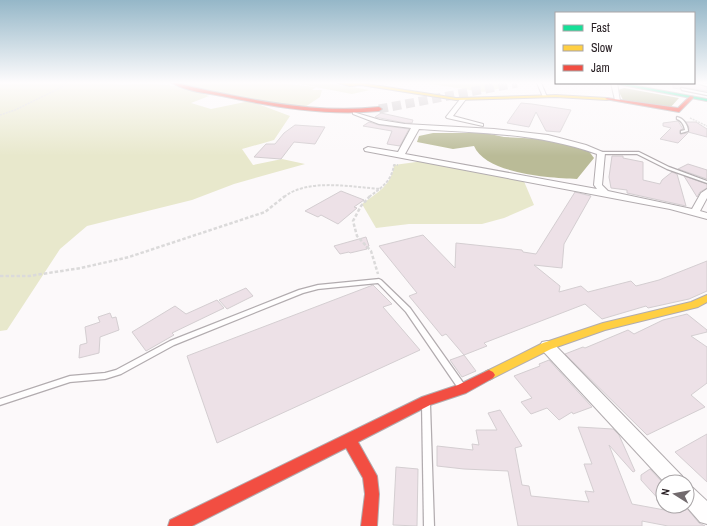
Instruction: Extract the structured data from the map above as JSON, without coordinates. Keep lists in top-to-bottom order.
{
  "legend": ["Fast", "Slow", "Jam"],
  "north": "left"
}
